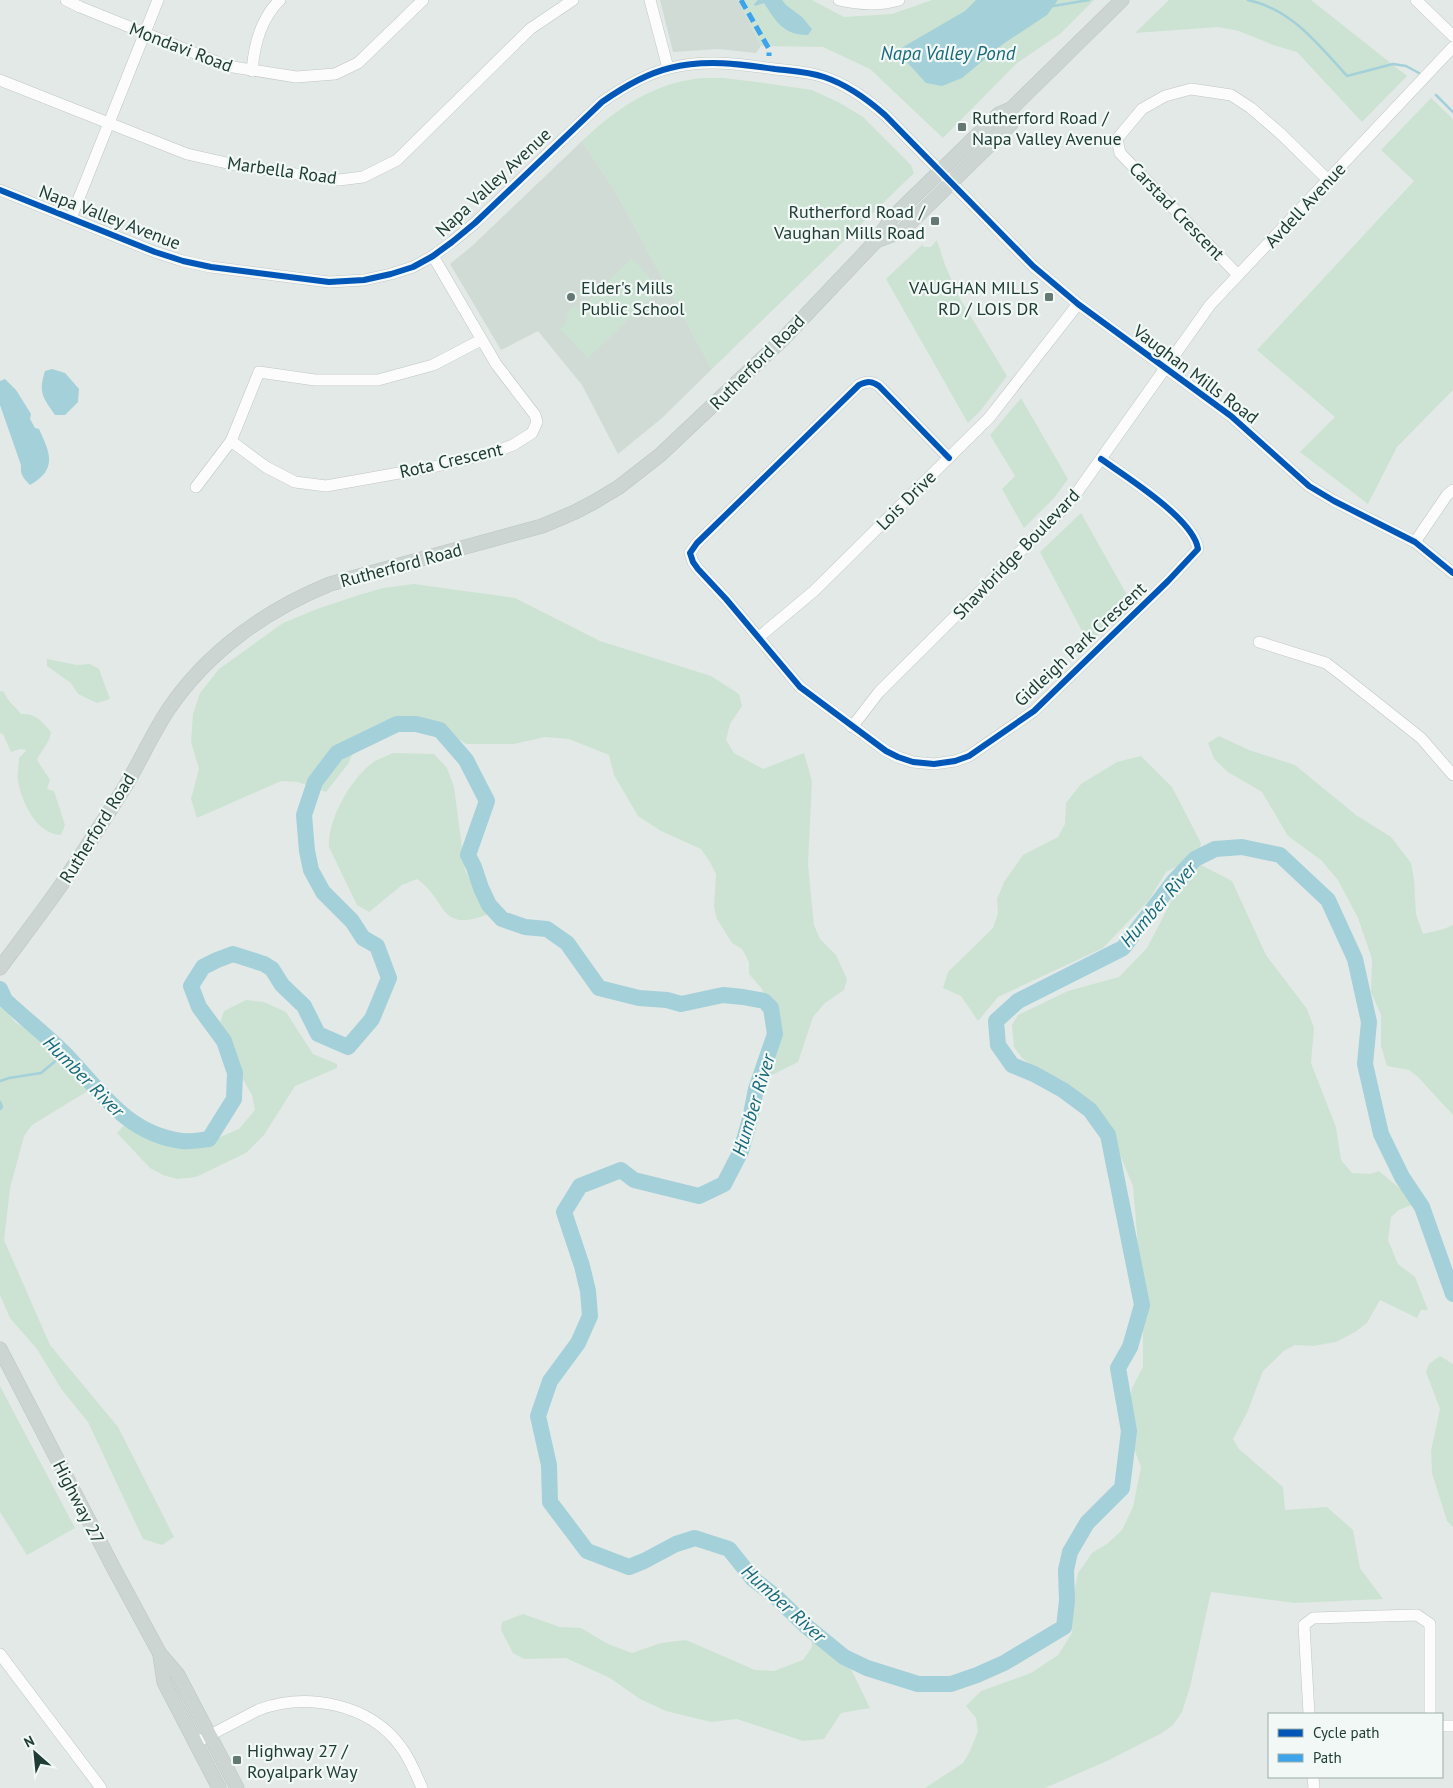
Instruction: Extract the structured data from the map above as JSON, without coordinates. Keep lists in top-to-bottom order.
{
  "streets": {
    "main road": ["Rutherford Road", "Highway 27"],
    "street": [
      "Mondavi Road",
      "Marbella Road",
      "Napa Valley Avenue",
      "Avdell Avenue",
      "Carstad Crescent",
      "Vaughan Mills Road",
      "Rota Crescent",
      "Lois Drive",
      "Shawbridge Boulevard",
      "Gidleigh Park Crescent"
    ]
  },
  "crossings": [
    ["Napa Valley Avenue", "Rutherford Road"],
    ["Napa Valley Avenue", "Vaughan Mills Road"],
    ["Napa Valley Avenue", "Rota Crescent"],
    ["Avdell Avenue", "Carstad Crescent"],
    ["Avdell Avenue", "Vaughan Mills Road"],
    ["Avdell Avenue", "Shawbridge Boulevard"],
    ["Rutherford Road", "Vaughan Mills Road"],
    ["Vaughan Mills Road", "Lois Drive"],
    ["Vaughan Mills Road", "Shawbridge Boulevard"],
    ["Lois Drive", "Gidleigh Park Crescent"],
    ["Shawbridge Boulevard", "Gidleigh Park Crescent"]
  ],
  "water": ["Napa Valley Pond", "Humber River"],
  "places": {
    "transit": [
      "Rutherford Road / Napa Valley Avenue",
      "Rutherford Road / Vaughan Mills Road",
      "VAUGHAN MILLS RD / LOIS DR",
      "Highway 27 / Royalpark Way"
    ],
    "other": ["Elder's Mills Public School"]
  },
  "legend": ["Cycle path", "Path"],
  "north": "top left"
}
